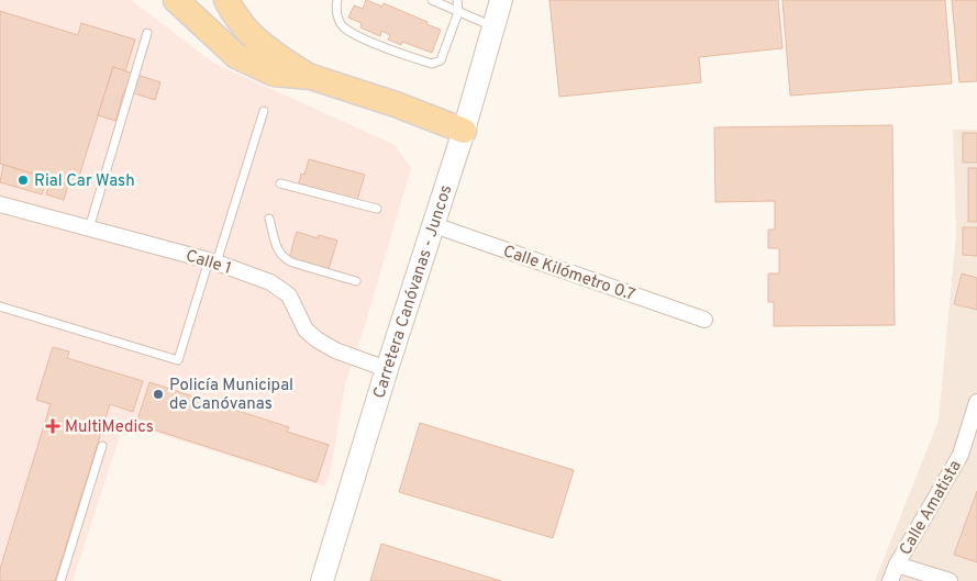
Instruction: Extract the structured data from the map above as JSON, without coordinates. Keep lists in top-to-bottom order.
{
  "streets": {
    "main road": ["Carretera Canóvanas - Juncos"],
    "street": ["Calle 1", "Calle Kilómetro 0.7", "Calle Amatista"]
  },
  "crossings": [
    ["Calle 1", "Carretera Canóvanas - Juncos"],
    ["Calle Kilómetro 0.7", "Carretera Canóvanas - Juncos"]
  ],
  "places": {
    "other": ["Rial Car Wash", "Policía Municipal de Canóvanas"],
    "health": ["MultiMedics"]
  }
}
